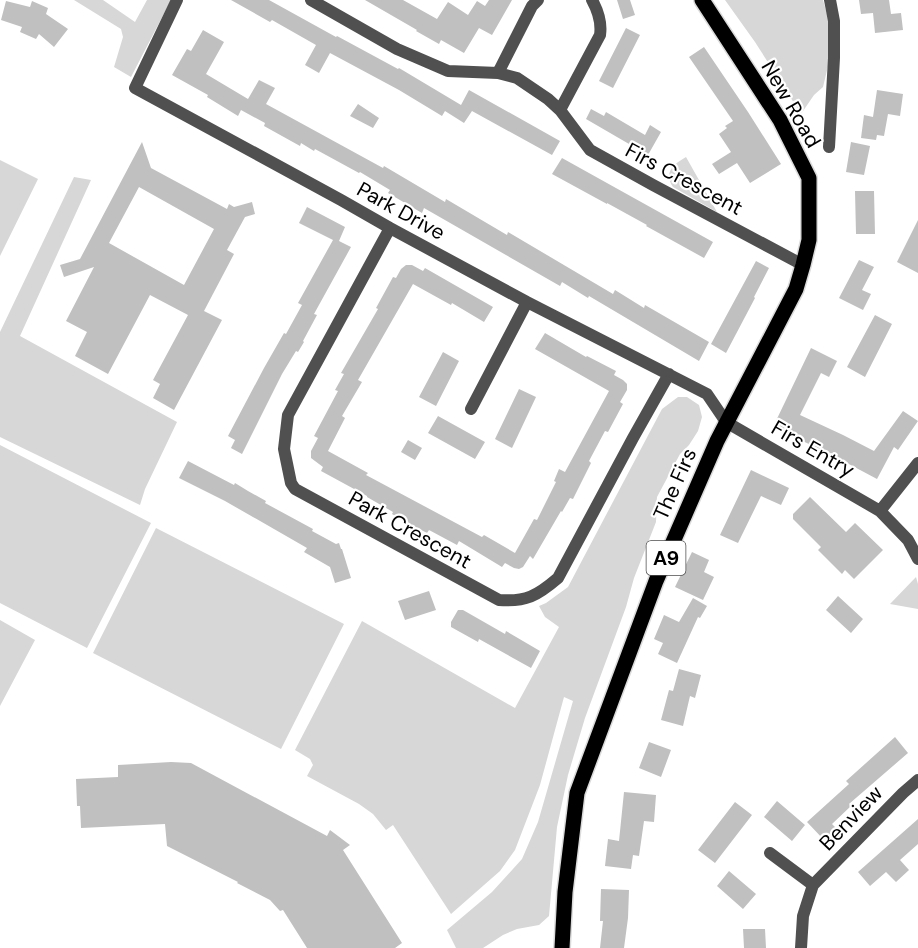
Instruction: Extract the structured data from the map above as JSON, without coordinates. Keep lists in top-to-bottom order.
{
  "streets": {
    "main road": ["New Road", "The Firs", "A9"],
    "street": [
      "Firs Crescent",
      "Park Drive",
      "Firs Entry",
      "Park Crescent",
      "Benview"
    ]
  },
  "crossings": [
    ["New Road", "The Firs"],
    ["Firs Crescent", "The Firs"],
    ["Park Drive", "Firs Entry"],
    ["Park Drive", "The Firs"],
    ["Park Drive", "Park Crescent"],
    ["Firs Entry", "The Firs"]
  ]
}
